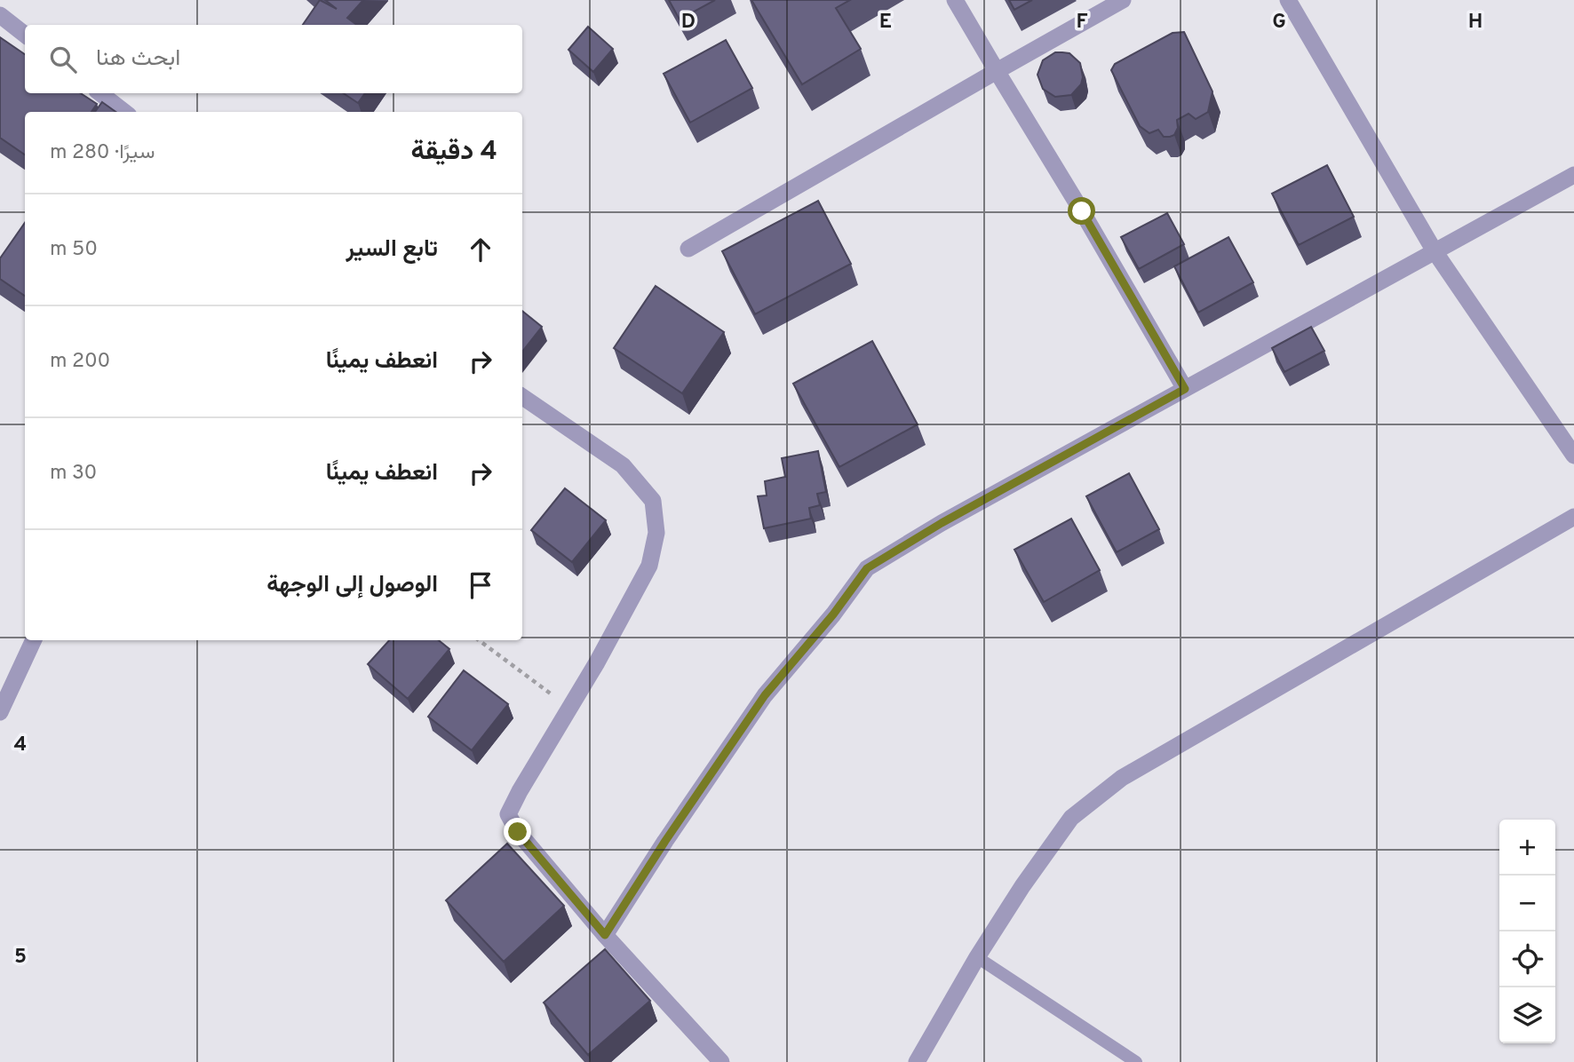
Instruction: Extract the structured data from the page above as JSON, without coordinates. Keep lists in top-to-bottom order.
{
  "page": {
    "search": "ابحث هنا",
    "heading": ["4 دقيقة", "سيرًا · 280 m"],
    "list": [
      ["تابع السير", "50 m"],
      ["انعطف يمينًا", "200 m"],
      ["انعطف يمينًا", "30 m"],
      "الوصول إلى الوجهة"
    ],
    "map_buttons": ["+", "−"]
  },
  "grid": {
    "columns": [
      "D",
      "E",
      "F",
      "G",
      "H"
    ],
    "rows": ["4", "5"]
  }
}
